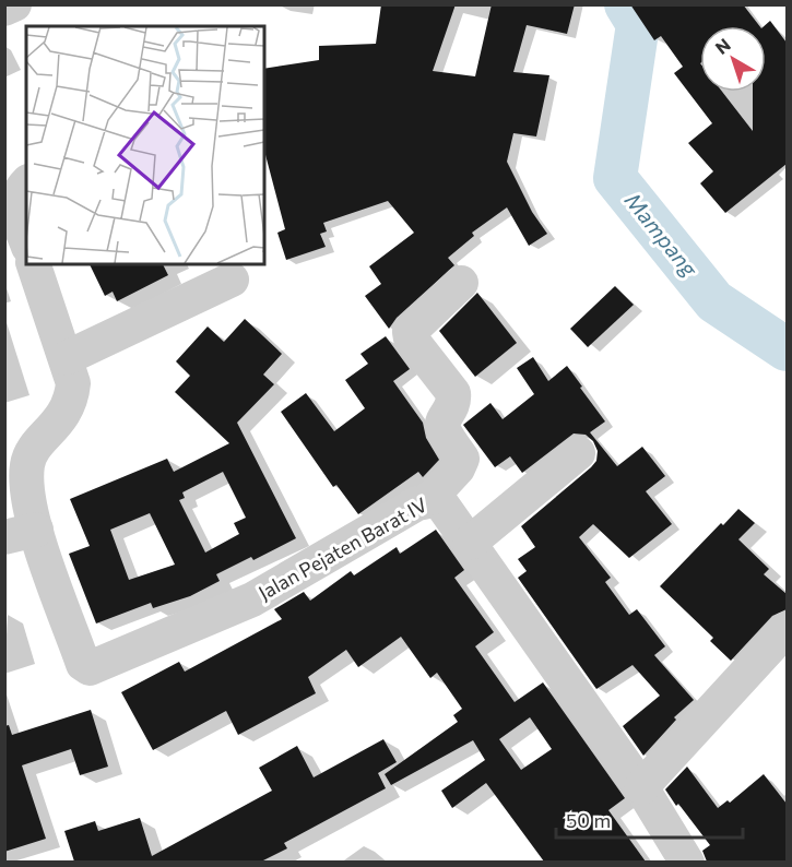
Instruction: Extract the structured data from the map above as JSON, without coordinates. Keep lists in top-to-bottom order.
{
  "streets": {
    "street": ["Jalan Pejaten Barat IV"]
  },
  "water": ["Mampang"],
  "scale_bar": "50 m",
  "north": "top left"
}
